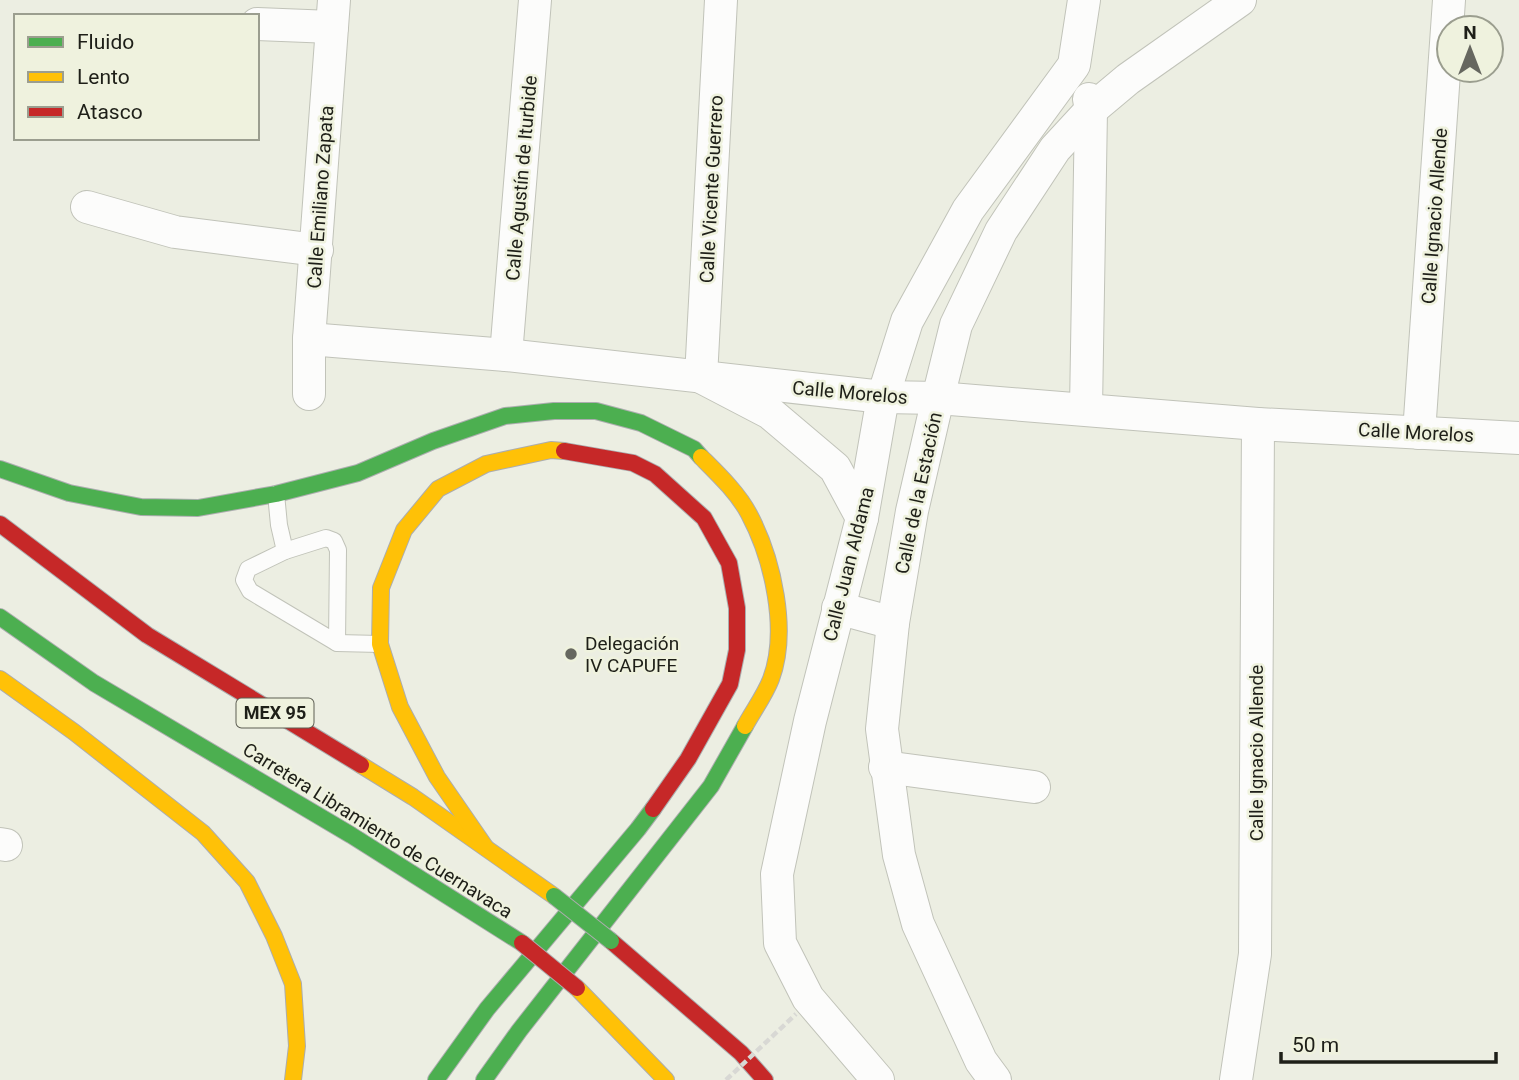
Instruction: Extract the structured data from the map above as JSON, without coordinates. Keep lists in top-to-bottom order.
{
  "streets": {
    "highway": ["MEX 95", "Carretera Libramiento de Cuernavaca"],
    "street": [
      "Calle Agustín de Iturbide",
      "Calle Vicente Guerrero",
      "Calle Emiliano Zapata",
      "Calle Ignacio Allende",
      "Calle Morelos",
      "Calle de la Estación",
      "Calle Juan Aldama"
    ]
  },
  "crossings": [
    ["Calle Agustín de Iturbide", "Calle Morelos"],
    ["Calle Vicente Guerrero", "Calle Morelos"],
    ["Calle Emiliano Zapata", "Calle Morelos"],
    ["Calle Ignacio Allende", "Calle Morelos"],
    ["Calle Morelos", "Calle de la Estación"],
    ["Calle Morelos", "Calle Juan Aldama"]
  ],
  "places": ["Delegación IV CAPUFE"],
  "legend": ["Fluido", "Lento", "Atasco"],
  "scale_bar": "50 m",
  "north": "top"
}
